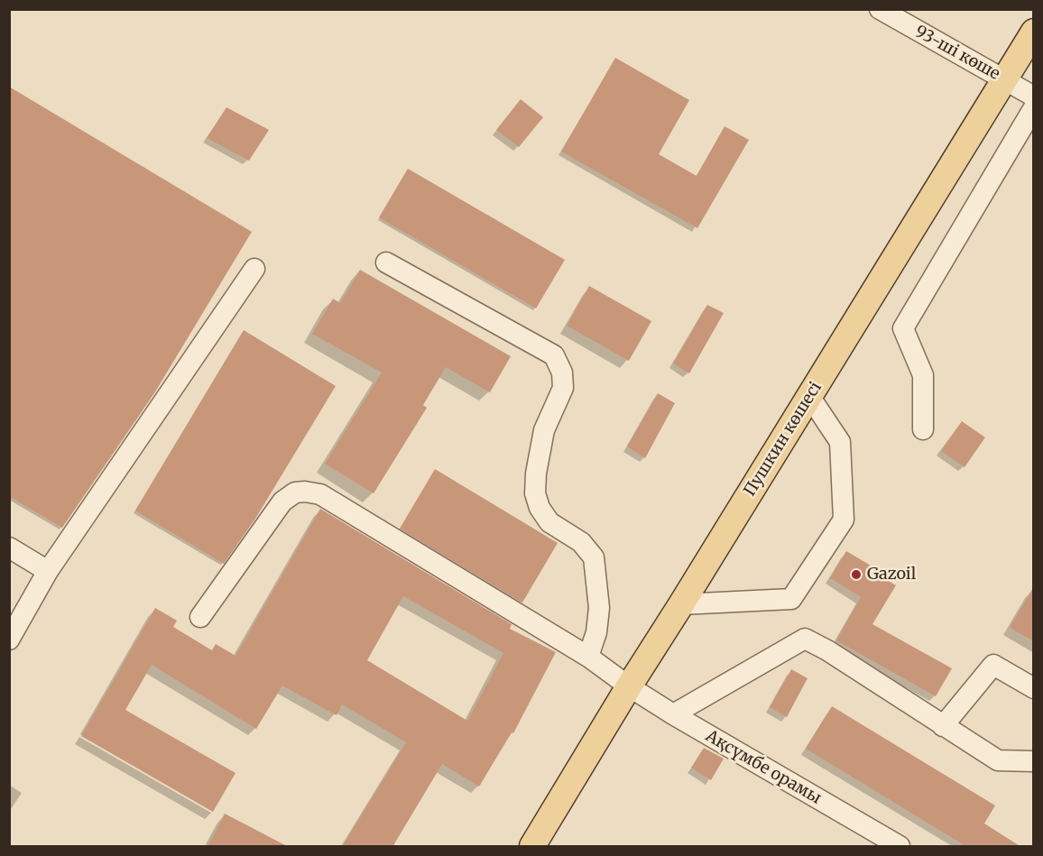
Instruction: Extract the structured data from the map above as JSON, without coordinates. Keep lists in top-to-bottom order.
{
  "streets": {
    "main road": ["Пушкин көшесі"],
    "lane": ["93-ші көше", "Ақсүмбе орамы"]
  },
  "crossings": [
    ["93-ші көше", "Пушкин көшесі"],
    ["Пушкин көшесі", "Ақсүмбе орамы"]
  ],
  "places": ["Gazoil"]
}
